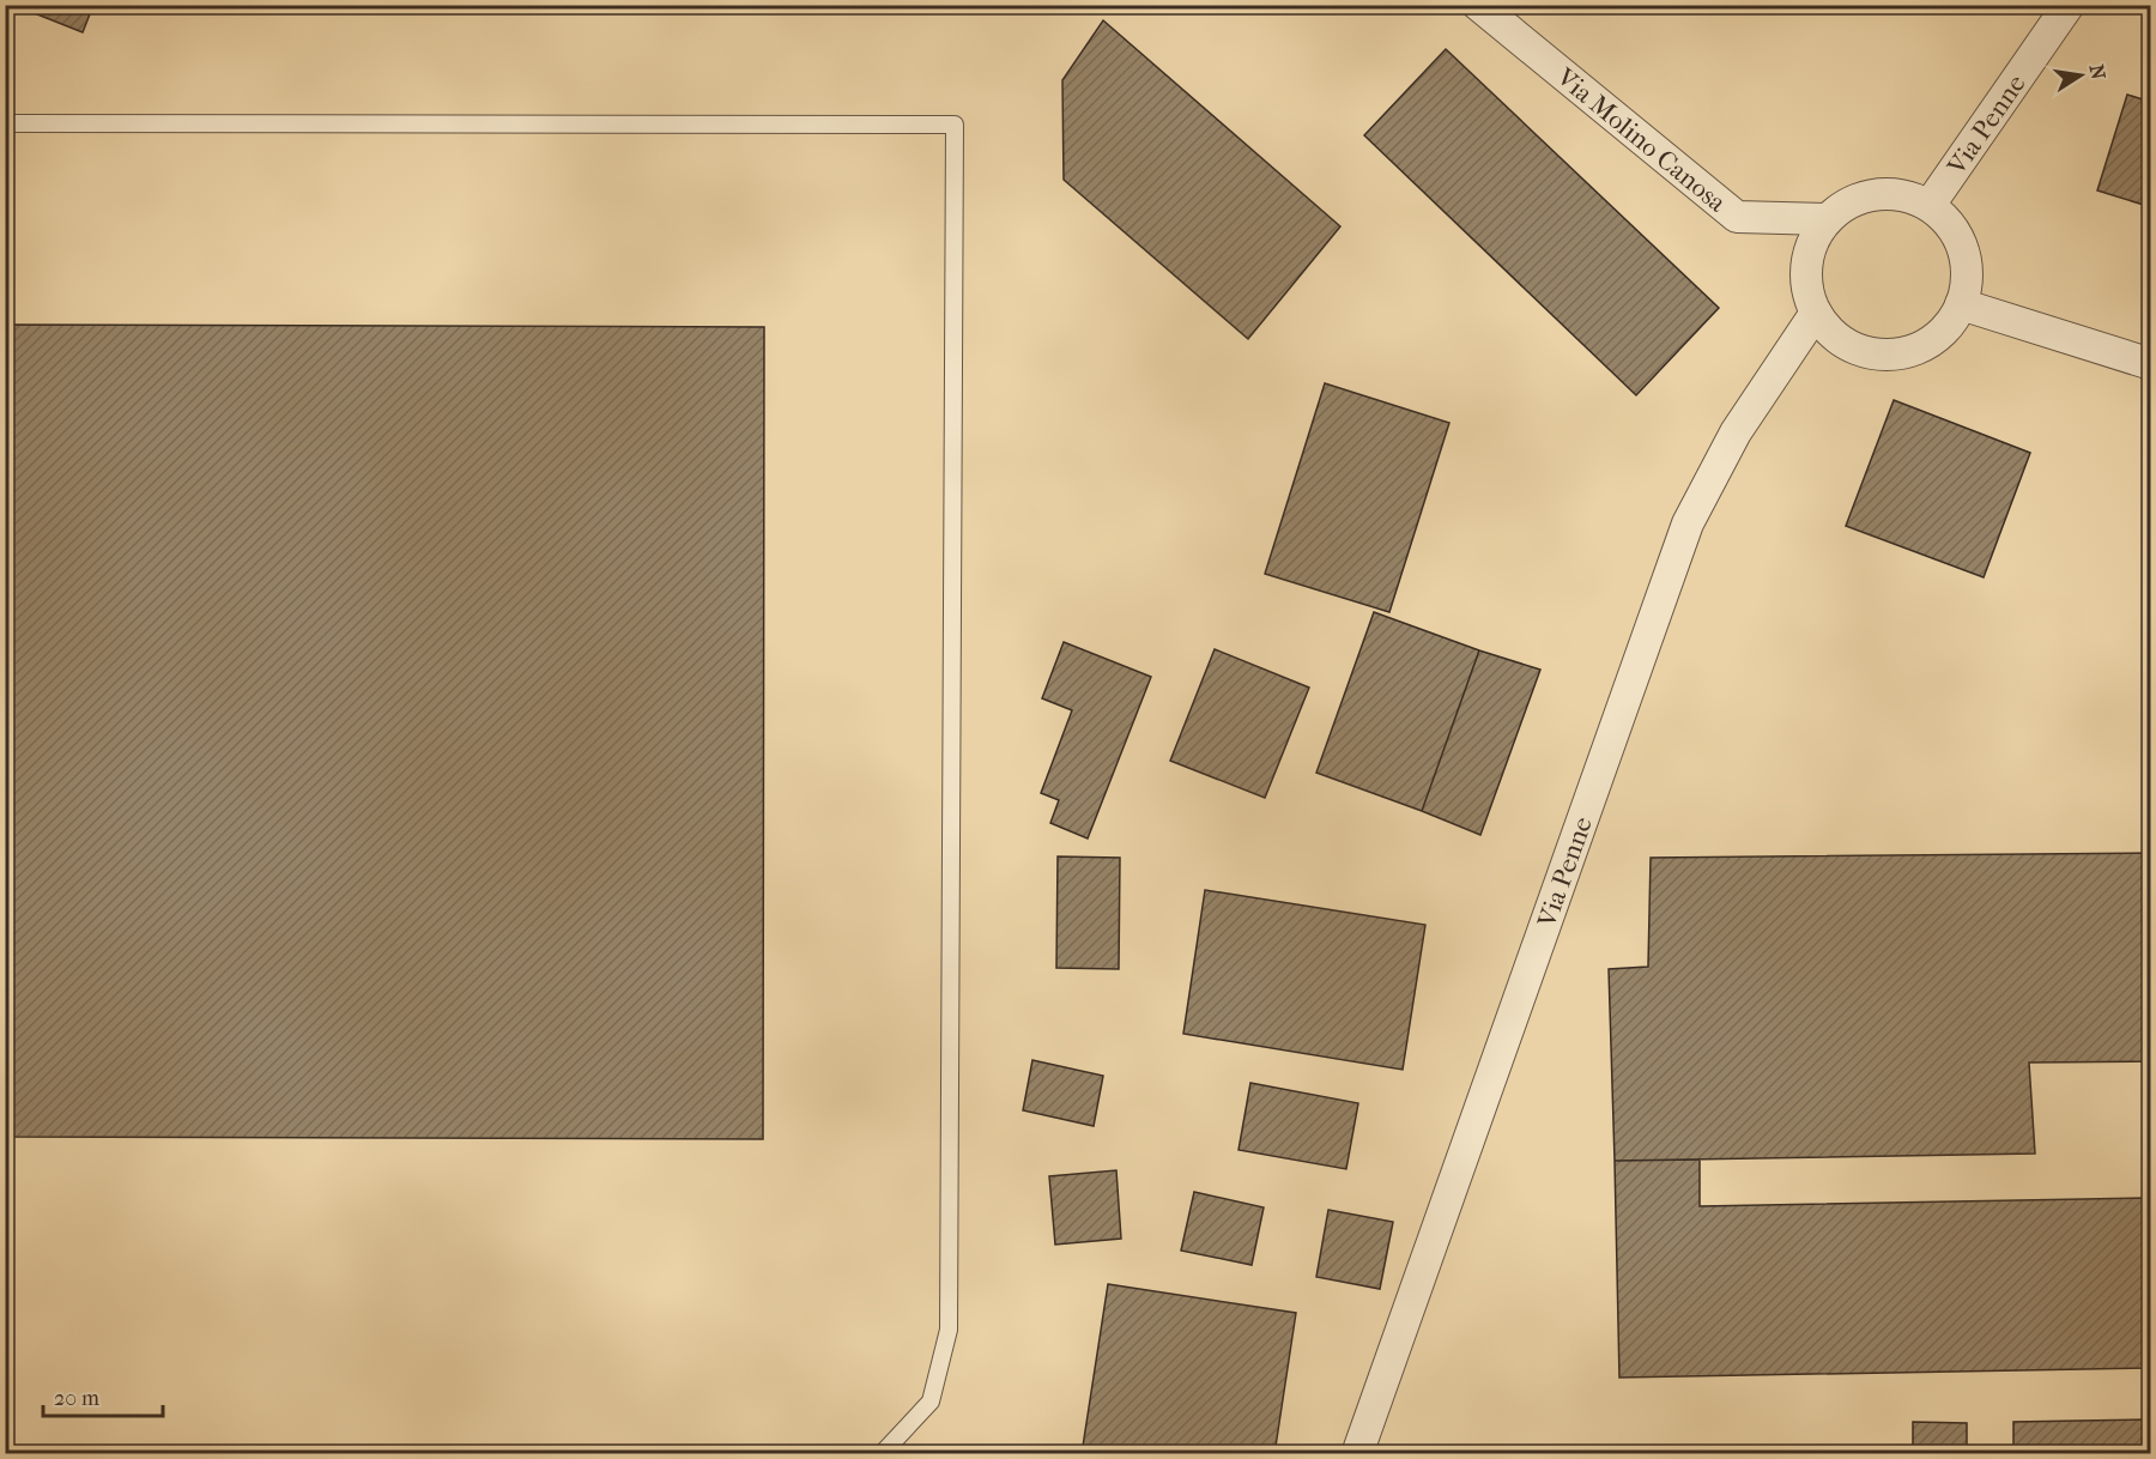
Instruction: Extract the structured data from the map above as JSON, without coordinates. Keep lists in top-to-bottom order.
{
  "streets": {
    "street": ["Via Penne", "Via Molino Canosa"]
  },
  "crossings": [
    ["Via Penne", "Via Molino Canosa"]
  ],
  "scale_bar": "20 m",
  "north": "right"
}
